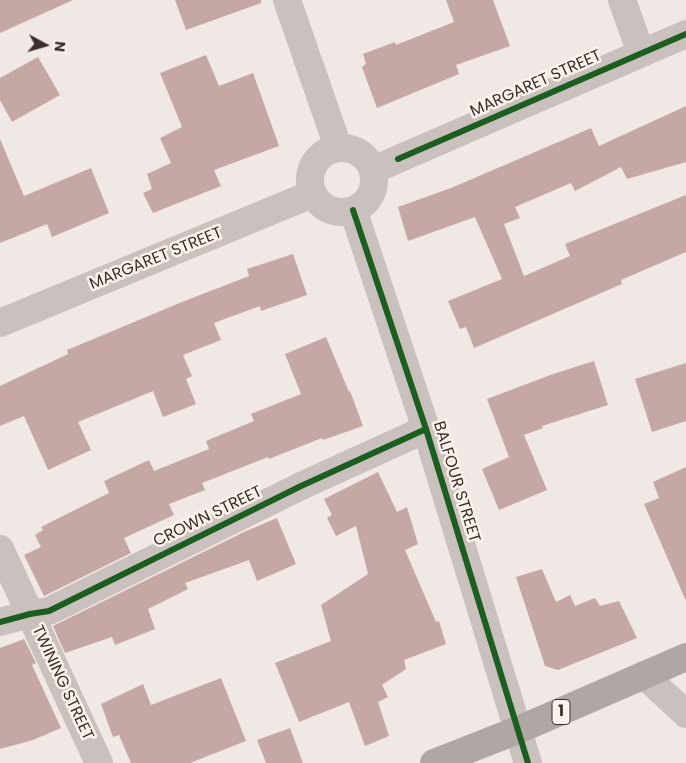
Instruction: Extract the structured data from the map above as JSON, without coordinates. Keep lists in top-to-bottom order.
{
  "streets": {
    "highway": ["1"],
    "street": [
      "MARGARET STREET",
      "BALFOUR STREET",
      "CROWN STREET",
      "TWINING STREET"
    ]
  },
  "crossings": [
    ["MARGARET STREET", "BALFOUR STREET"],
    ["BALFOUR STREET", "CROWN STREET"],
    ["BALFOUR STREET", "1"],
    ["CROWN STREET", "TWINING STREET"]
  ],
  "north": "right"
}
